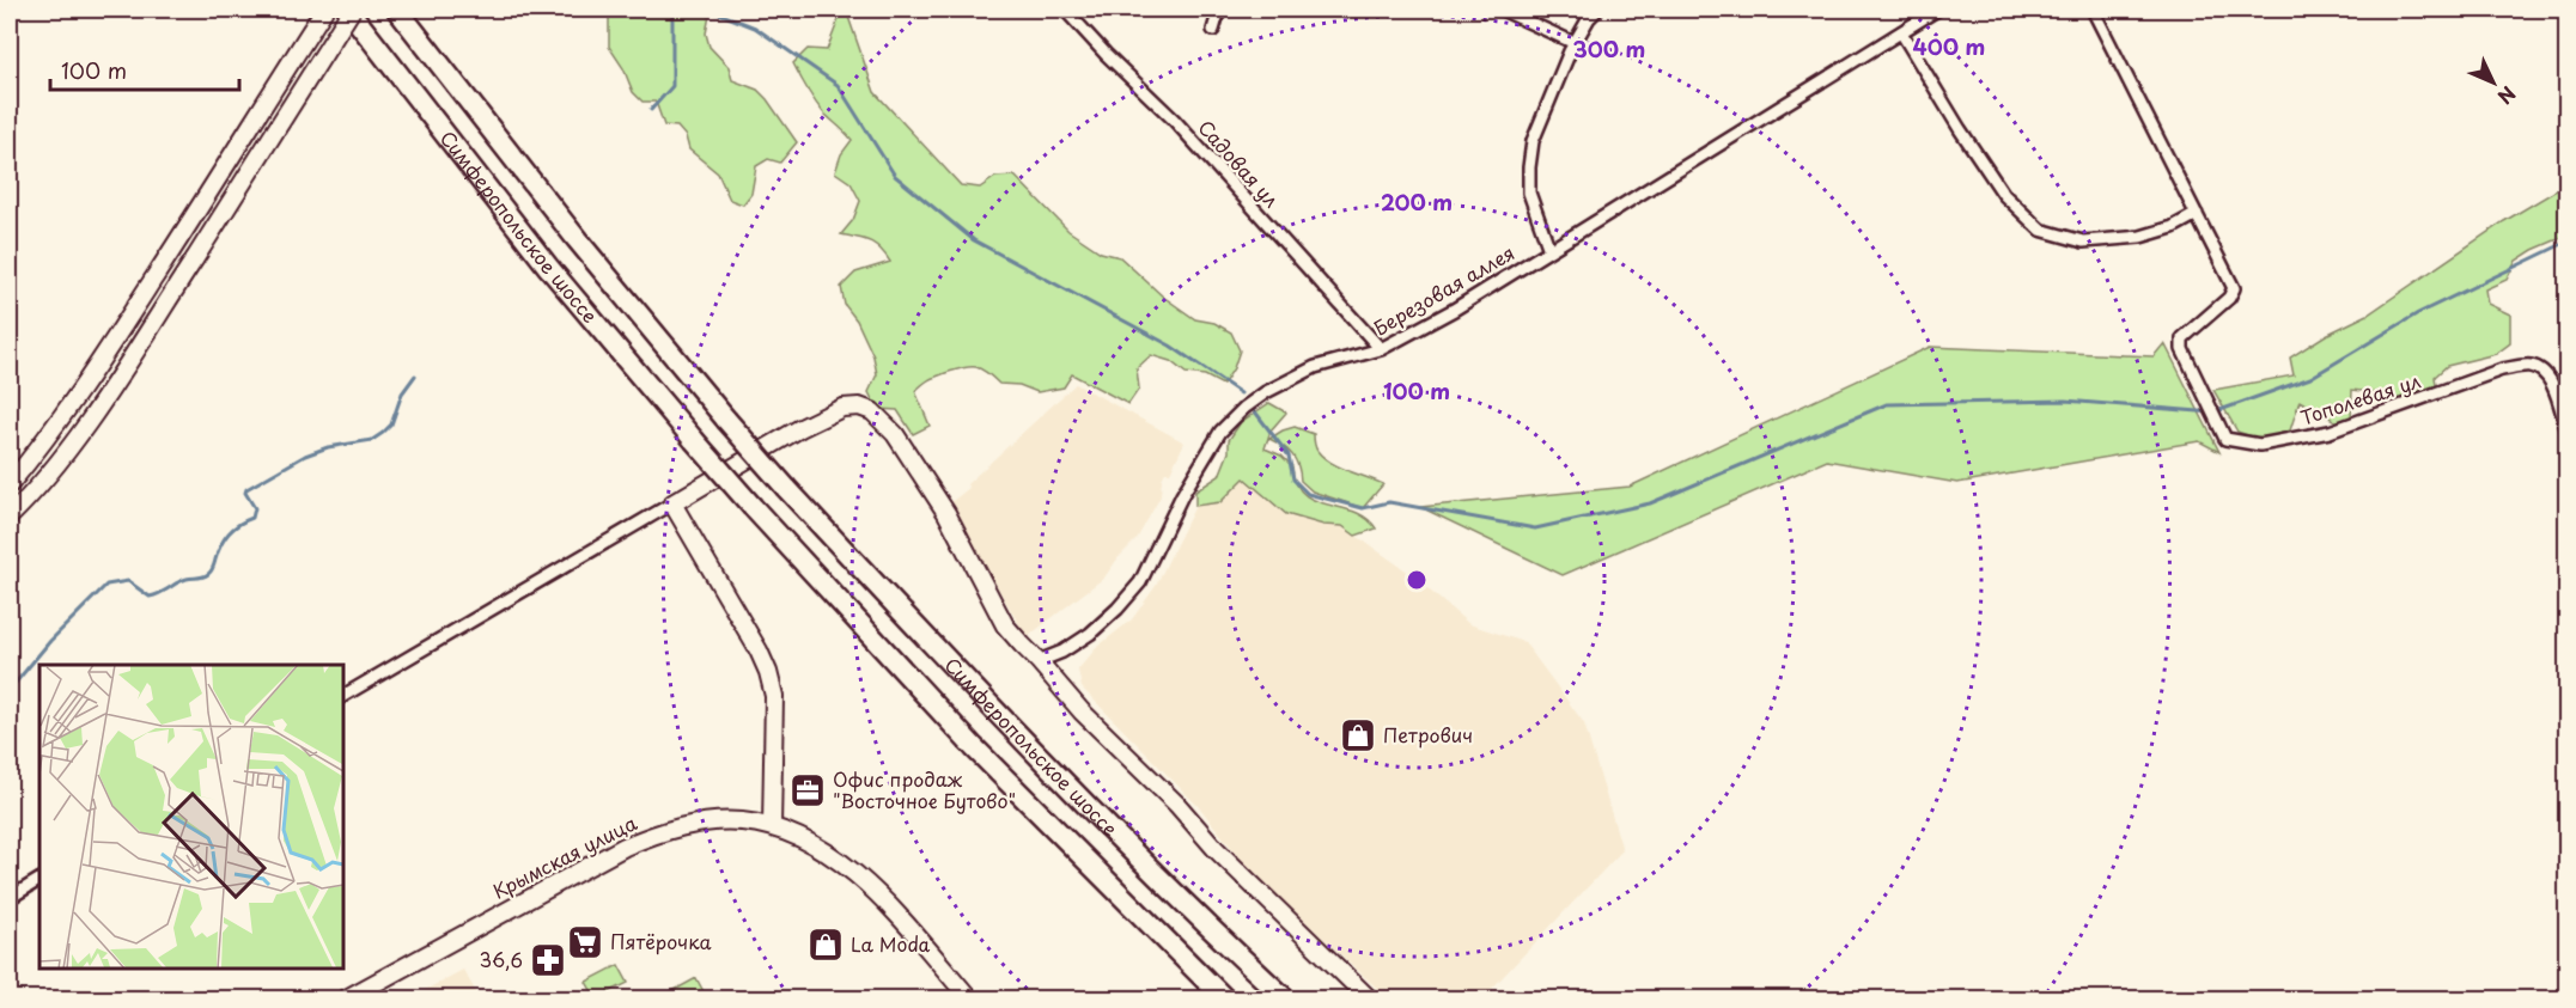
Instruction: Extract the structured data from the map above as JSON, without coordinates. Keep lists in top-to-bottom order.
{
  "streets": {
    "highway": ["Симферопольское шоссе"],
    "street": [
      "Садовая ул",
      "Березовая аллея",
      "Тополевая ул",
      "Крымская улица"
    ]
  },
  "crossings": [
    ["Садовая ул", "Березовая аллея"]
  ],
  "places": {
    "shop": ["Петрович", "La Moda"],
    "office": ["Офис продаж \"Восточное Бутово\""],
    "supermarket": ["Пятёрочка"],
    "pharmacy": ["36,6"]
  },
  "scale_bar": "100 m",
  "north": "bottom right",
  "rings": [
    "400 m",
    "300 m",
    "200 m",
    "100 m"
  ]
}
